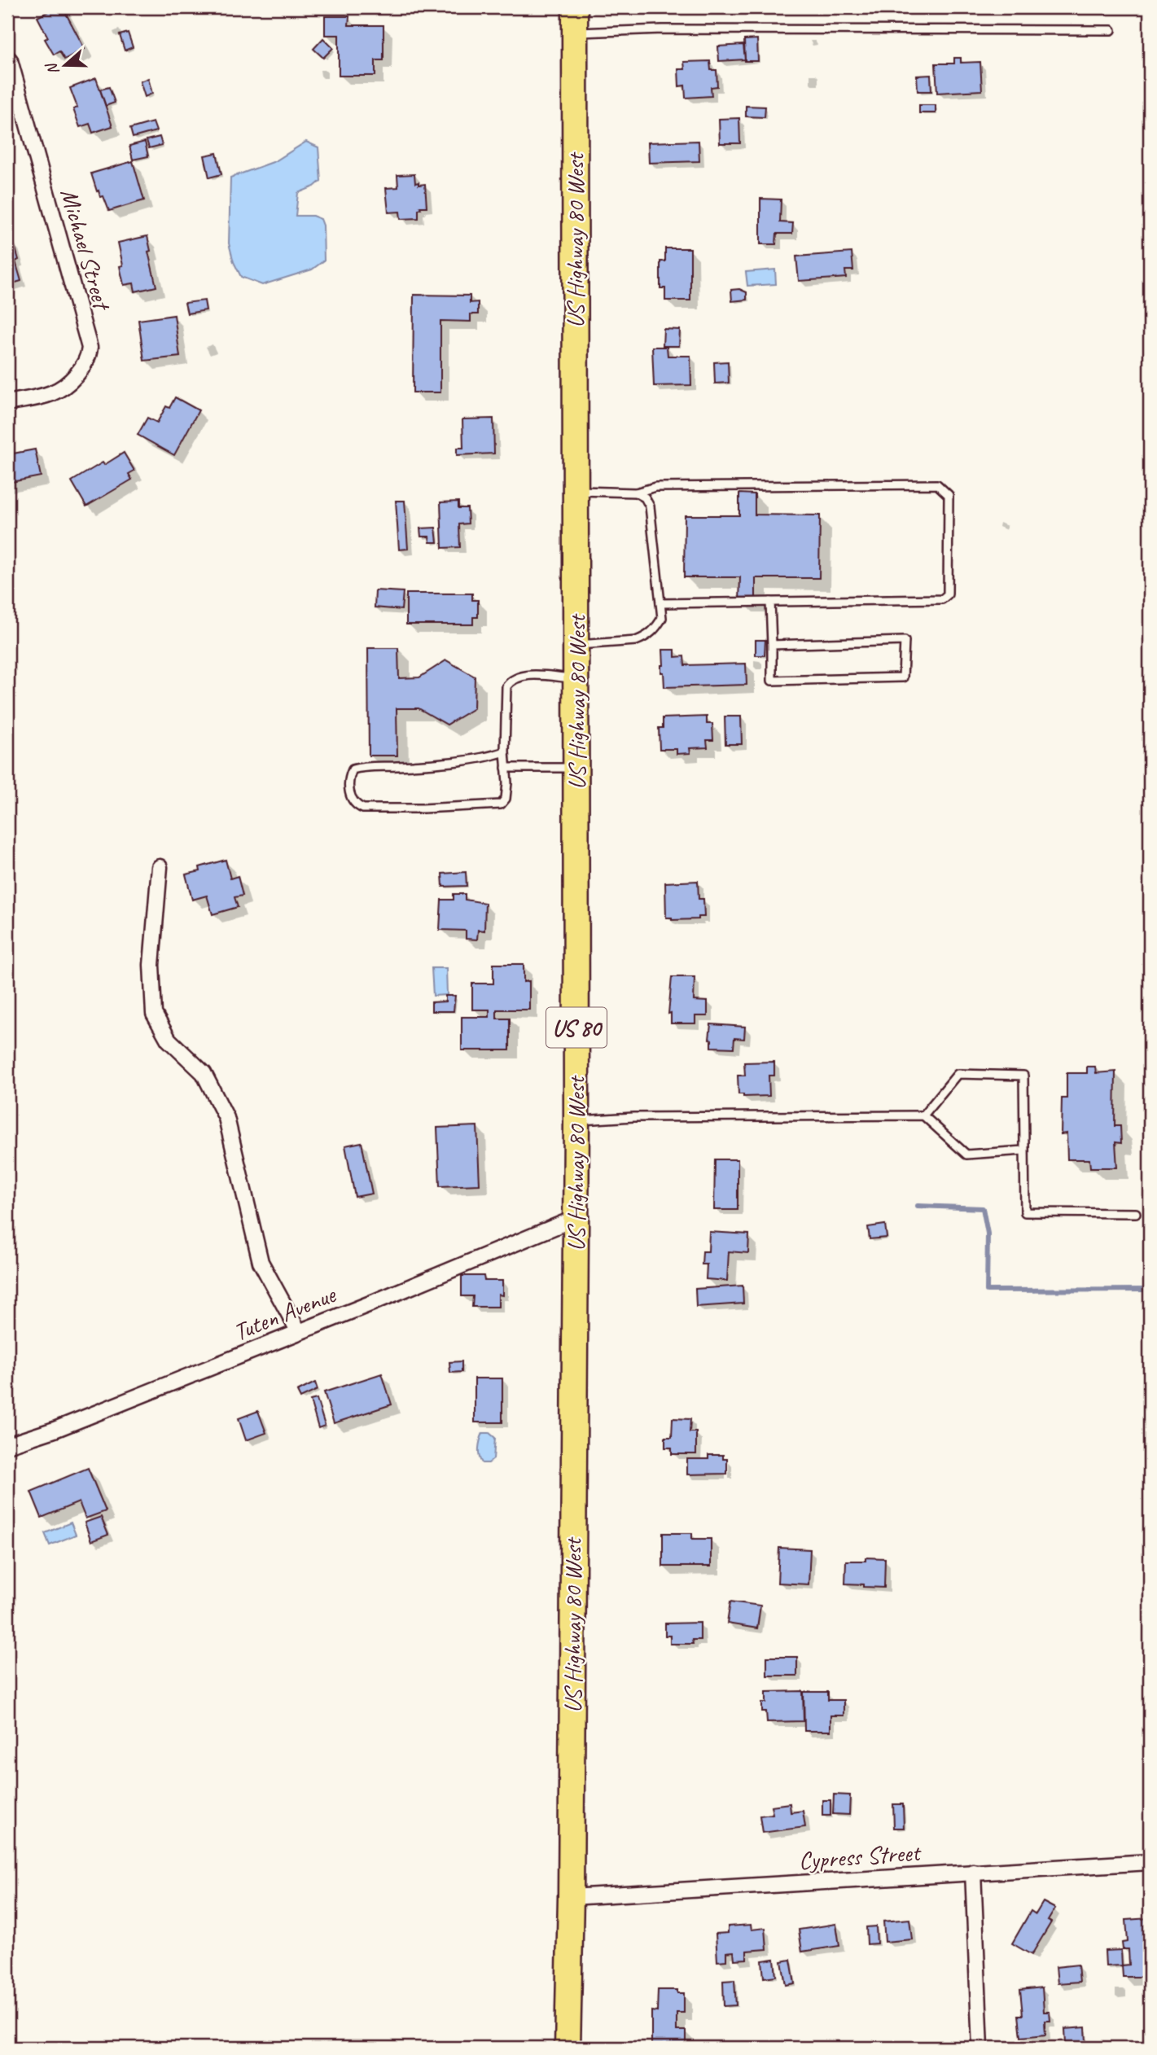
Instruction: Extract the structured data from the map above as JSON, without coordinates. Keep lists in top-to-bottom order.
{
  "streets": {
    "main road": ["US Highway 80 West", "US 80"],
    "street": ["Michael Street", "Tuten Avenue", "Cypress Street"]
  },
  "crossings": [
    ["US Highway 80 West", "Tuten Avenue"],
    ["US Highway 80 West", "Cypress Street"]
  ],
  "north": "left"
}
